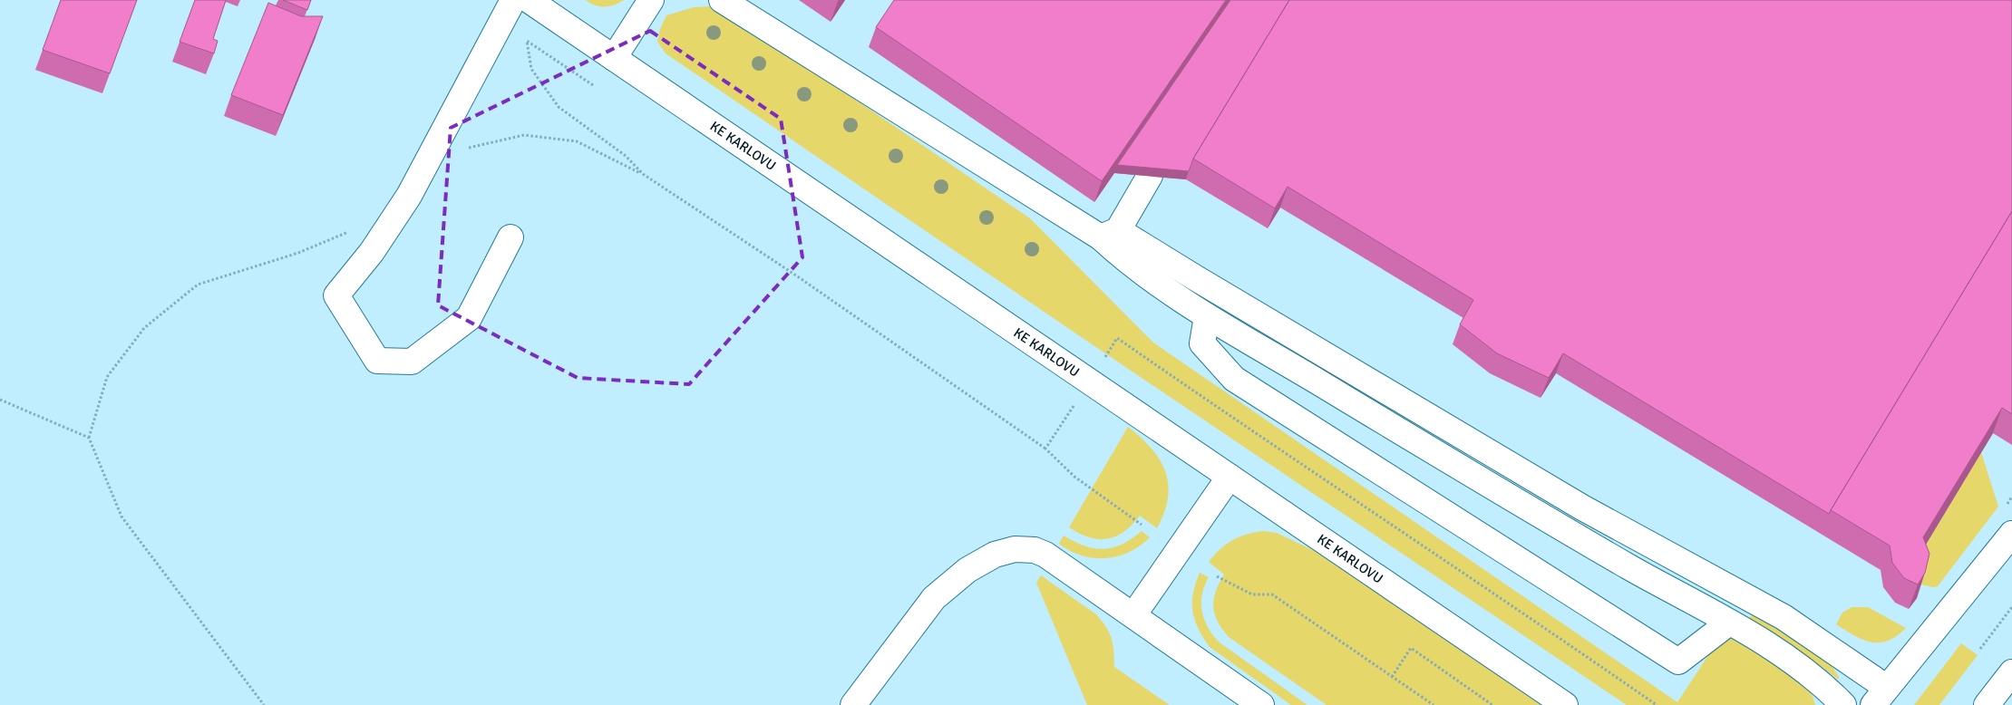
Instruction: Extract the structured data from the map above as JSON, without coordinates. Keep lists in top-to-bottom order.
{
  "streets": {
    "street": ["KE KARLOVU"]
  }
}
